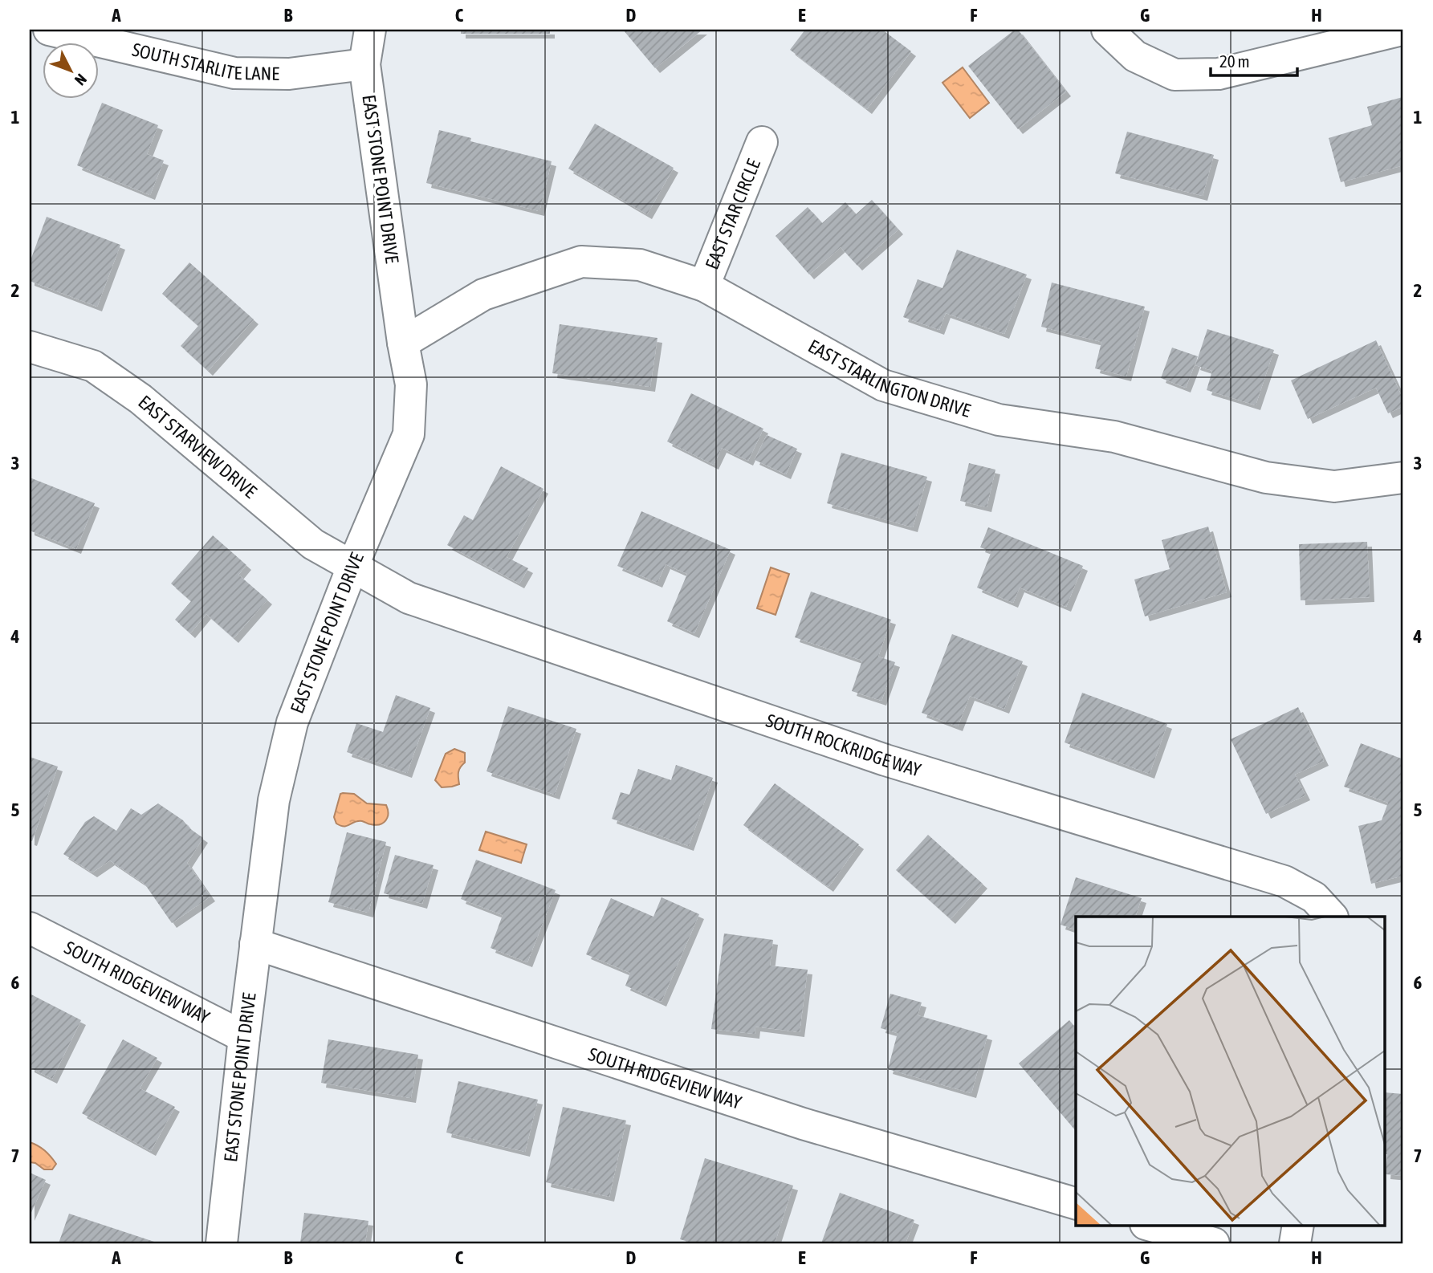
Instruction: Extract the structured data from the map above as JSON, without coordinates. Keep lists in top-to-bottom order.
{
  "streets": {
    "street": [
      "SOUTH STARLITE LANE",
      "EAST STONE POINT DRIVE",
      "EAST STAR CIRCLE",
      "EAST STARLINGTON DRIVE",
      "EAST STARVIEW DRIVE",
      "SOUTH ROCKRIDGE WAY",
      "SOUTH RIDGEVIEW WAY"
    ]
  },
  "crossings": [
    ["SOUTH STARLITE LANE", "EAST STONE POINT DRIVE"],
    ["EAST STONE POINT DRIVE", "EAST STARLINGTON DRIVE"],
    ["EAST STONE POINT DRIVE", "EAST STARVIEW DRIVE"],
    ["EAST STONE POINT DRIVE", "SOUTH ROCKRIDGE WAY"],
    ["EAST STONE POINT DRIVE", "SOUTH RIDGEVIEW WAY"],
    ["EAST STAR CIRCLE", "EAST STARLINGTON DRIVE"],
    ["EAST STARVIEW DRIVE", "SOUTH ROCKRIDGE WAY"]
  ],
  "scale_bar": "20 m",
  "north": "bottom right",
  "grid": {
    "columns": [
      "A",
      "B",
      "C",
      "D",
      "E",
      "F",
      "G",
      "H"
    ],
    "rows": [
      "1",
      "2",
      "3",
      "4",
      "5",
      "6",
      "7"
    ]
  }
}
